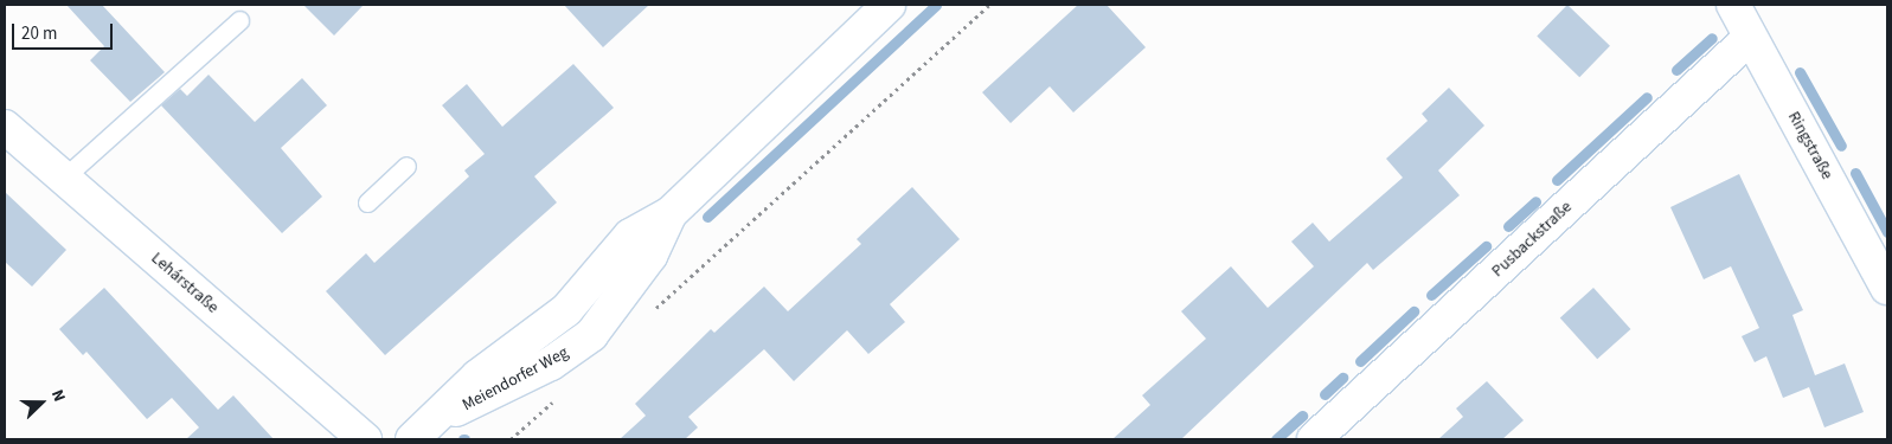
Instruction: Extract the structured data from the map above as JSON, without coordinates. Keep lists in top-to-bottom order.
{
  "streets": {
    "street": [
      "Ringstraße",
      "Pusbackstraße",
      "Lehárstraße",
      "Meiendorfer Weg"
    ]
  },
  "crossings": [
    ["Ringstraße", "Pusbackstraße"]
  ],
  "scale_bar": "20 m",
  "north": "right"
}
